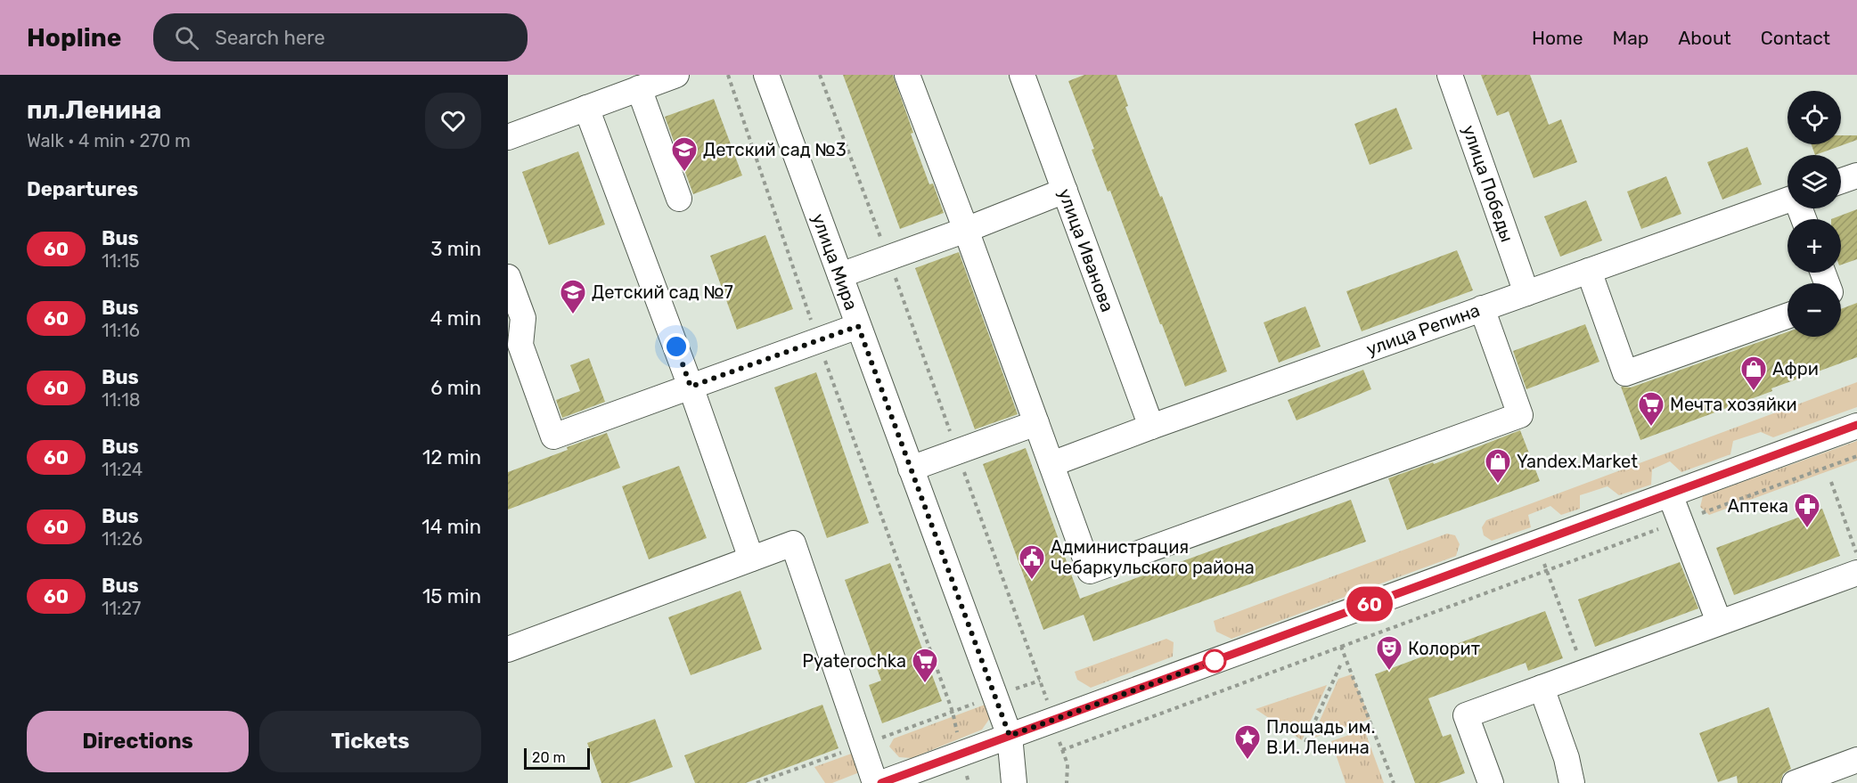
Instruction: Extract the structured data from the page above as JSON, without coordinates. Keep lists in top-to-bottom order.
{
  "streets": {
    "street": [
      "улица Победы",
      "улица Иванова",
      "улица Мира",
      "улица Репина"
    ]
  },
  "crossings": [
    ["улица Победы", "улица Репина"],
    ["улица Иванова", "улица Репина"]
  ],
  "places": {
    "school or university": ["Детский сад №3", "Детский сад №7"],
    "shop": ["Афри", "Yandex.Market"],
    "supermarket": ["Мечта хозяйки", "Pyaterochka"],
    "pharmacy": ["Аптека"],
    "public building": ["Администрация Чебаркульского района"],
    "theatre": ["Колорит"],
    "place": ["Площадь им. В.И. Ленина"]
  },
  "lines": ["bus line 60"],
  "scale_bar": "20 m",
  "page": {
    "header": "Hopline",
    "search": "Search here",
    "nav": [
      "Home",
      "Map",
      "About",
      "Contact"
    ],
    "heading": [
      ["пл.Ленина", "Walk · 4 min · 270 m"],
      "Departures"
    ],
    "on_map": "60",
    "map_buttons": ["+", "−"],
    "list": [
      {
        "mark": "60",
        "name": "Bus",
        "note": "11:15",
        "value": "3 min"
      },
      {
        "mark": "60",
        "name": "Bus",
        "note": "11:16",
        "value": "4 min"
      },
      {
        "mark": "60",
        "name": "Bus",
        "note": "11:18",
        "value": "6 min"
      },
      {
        "mark": "60",
        "name": "Bus",
        "note": "11:24",
        "value": "12 min"
      },
      {
        "mark": "60",
        "name": "Bus",
        "note": "11:26",
        "value": "14 min"
      },
      {
        "mark": "60",
        "name": "Bus",
        "note": "11:27",
        "value": "15 min"
      }
    ],
    "buttons": ["Directions", "Tickets"],
    "scale": "20 m"
  }
}
